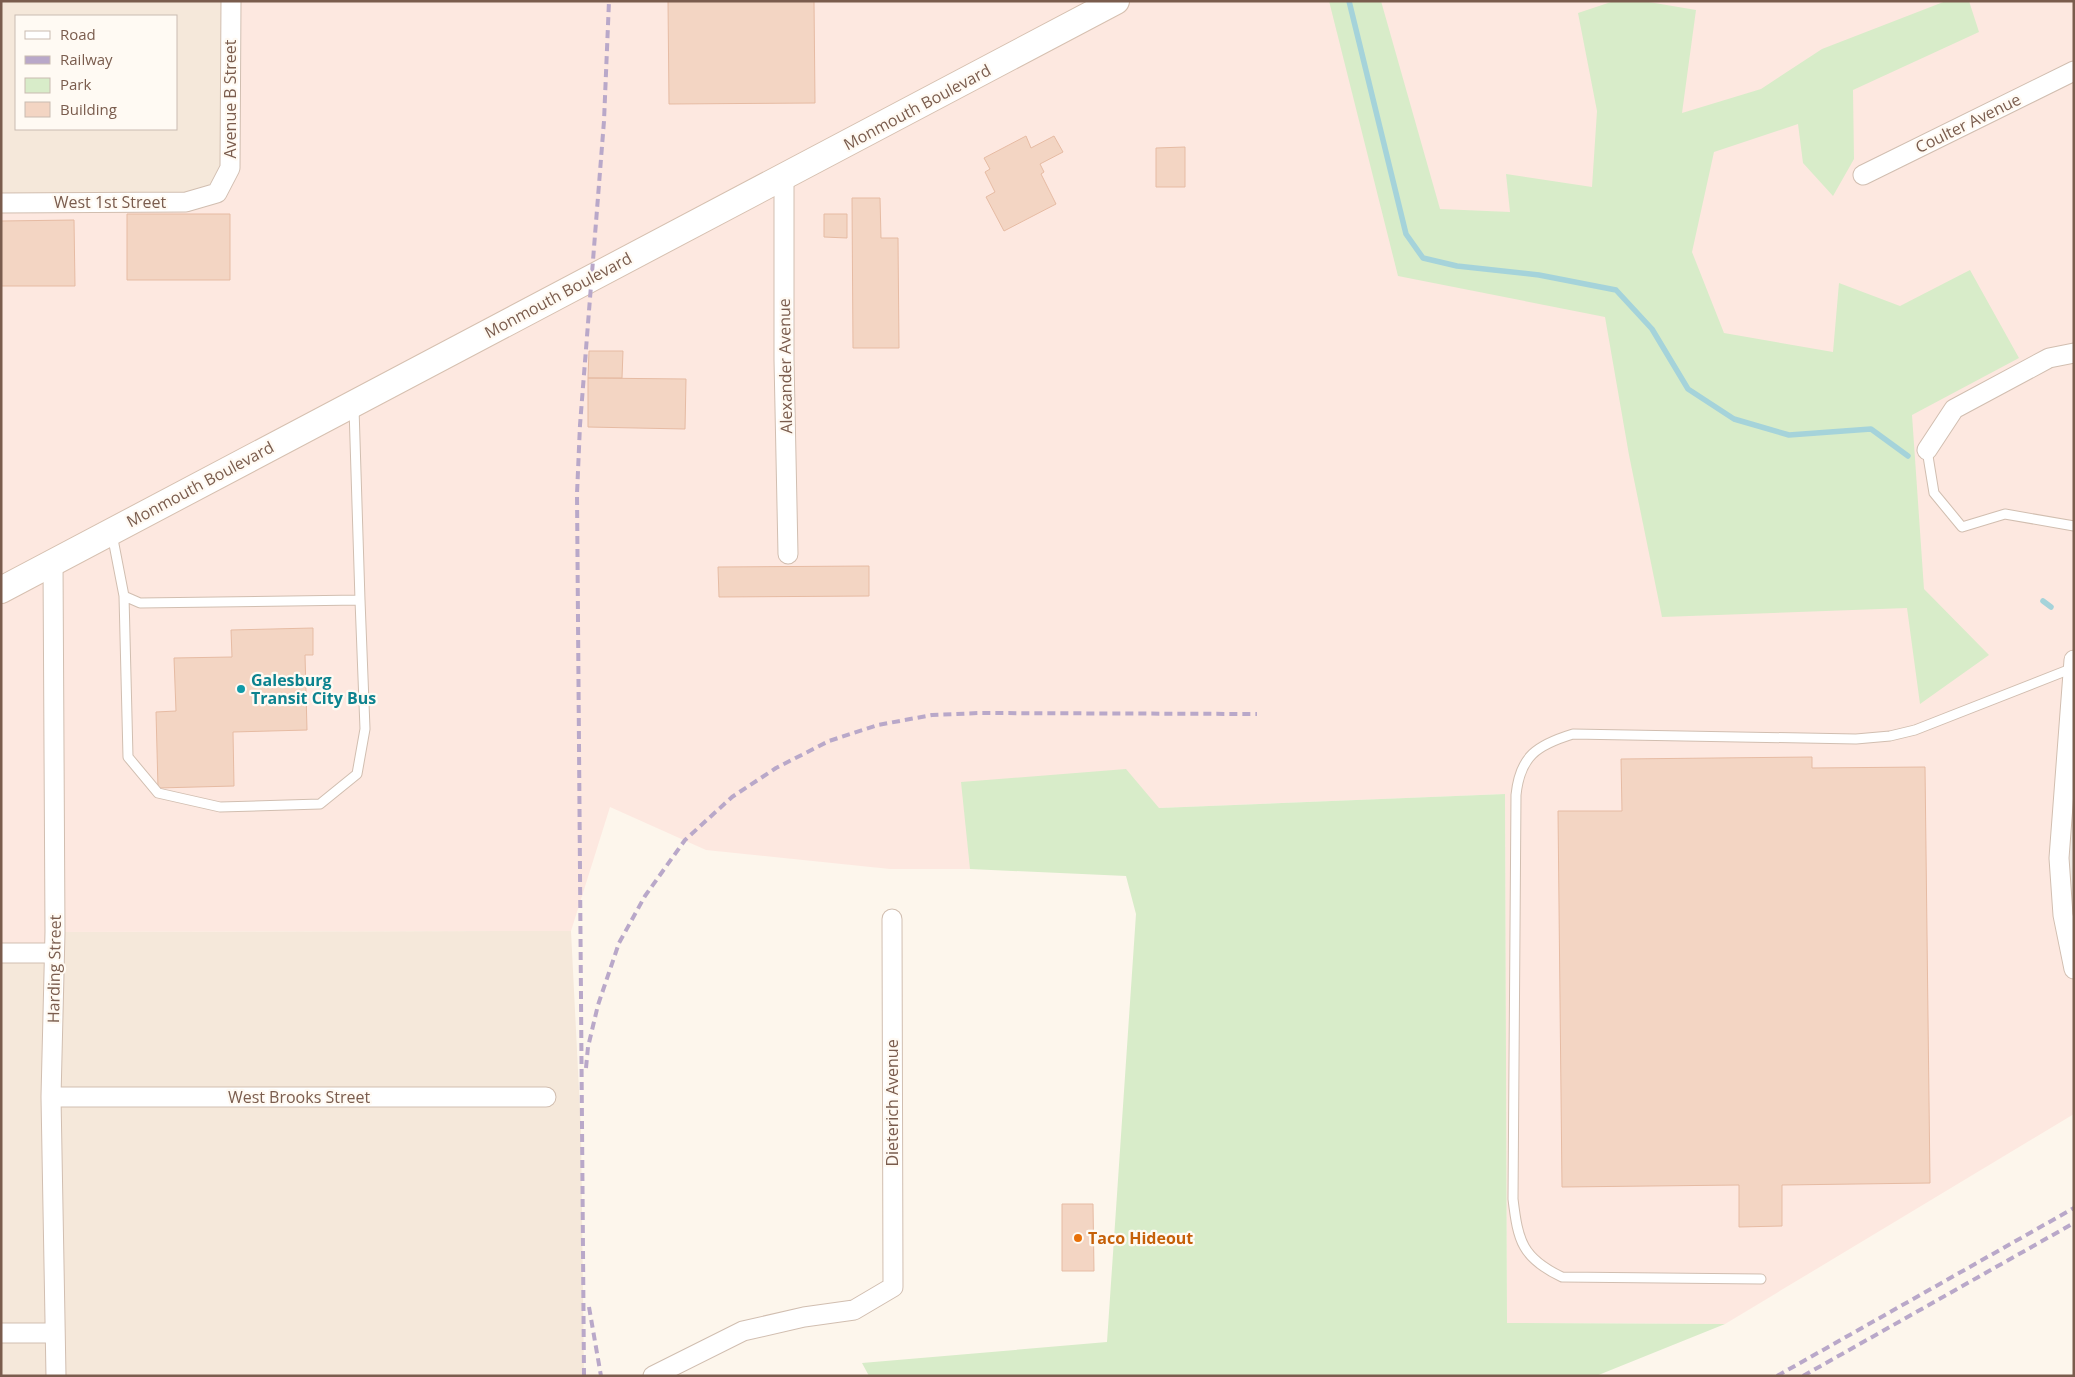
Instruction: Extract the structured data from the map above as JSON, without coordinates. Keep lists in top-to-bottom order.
{
  "streets": {
    "street": [
      "Avenue B Street",
      "Monmouth Boulevard",
      "Coulter Avenue",
      "West 1st Street",
      "Alexander Avenue",
      "Harding Street",
      "West Brooks Street",
      "Dieterich Avenue"
    ]
  },
  "crossings": [
    ["Avenue B Street", "West 1st Street"],
    ["Monmouth Boulevard", "Alexander Avenue"],
    ["Monmouth Boulevard", "Harding Street"],
    ["Harding Street", "West Brooks Street"]
  ],
  "places": ["Galesburg Transit City Bus", "Taco Hideout"],
  "legend": [
    "Road",
    "Railway",
    "Park",
    "Building"
  ]
}
